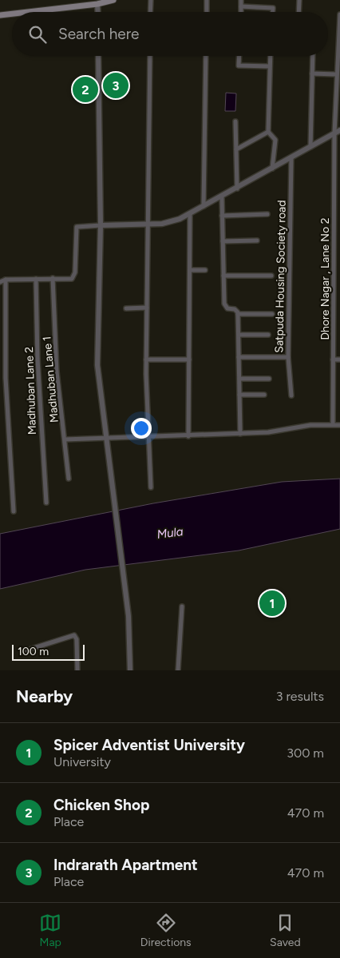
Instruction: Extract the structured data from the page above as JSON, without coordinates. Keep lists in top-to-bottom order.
{
  "streets": {
    "street": [
      "Satpuda Housing Society road",
      "Dhore Nagar , Lane No 2",
      "Madhuban Lane 1",
      "Madhuban Lane 2"
    ]
  },
  "water": ["Mula"],
  "scale_bar": "100 m",
  "page": {
    "search": "Search here",
    "pins": ["3", "2", "1"],
    "scale": "100 m",
    "heading": ["Nearby", "3 results"],
    "list": [
      {
        "mark": "1",
        "name": "Spicer Adventist University",
        "note": "University",
        "value": "300 m"
      },
      {
        "mark": "2",
        "name": "Chicken Shop",
        "note": "Place",
        "value": "470 m"
      },
      {
        "mark": "3",
        "name": "Indrarath Apartment",
        "note": "Place",
        "value": "470 m"
      }
    ],
    "nav": ["Map", "Directions", "Saved"]
  }
}
